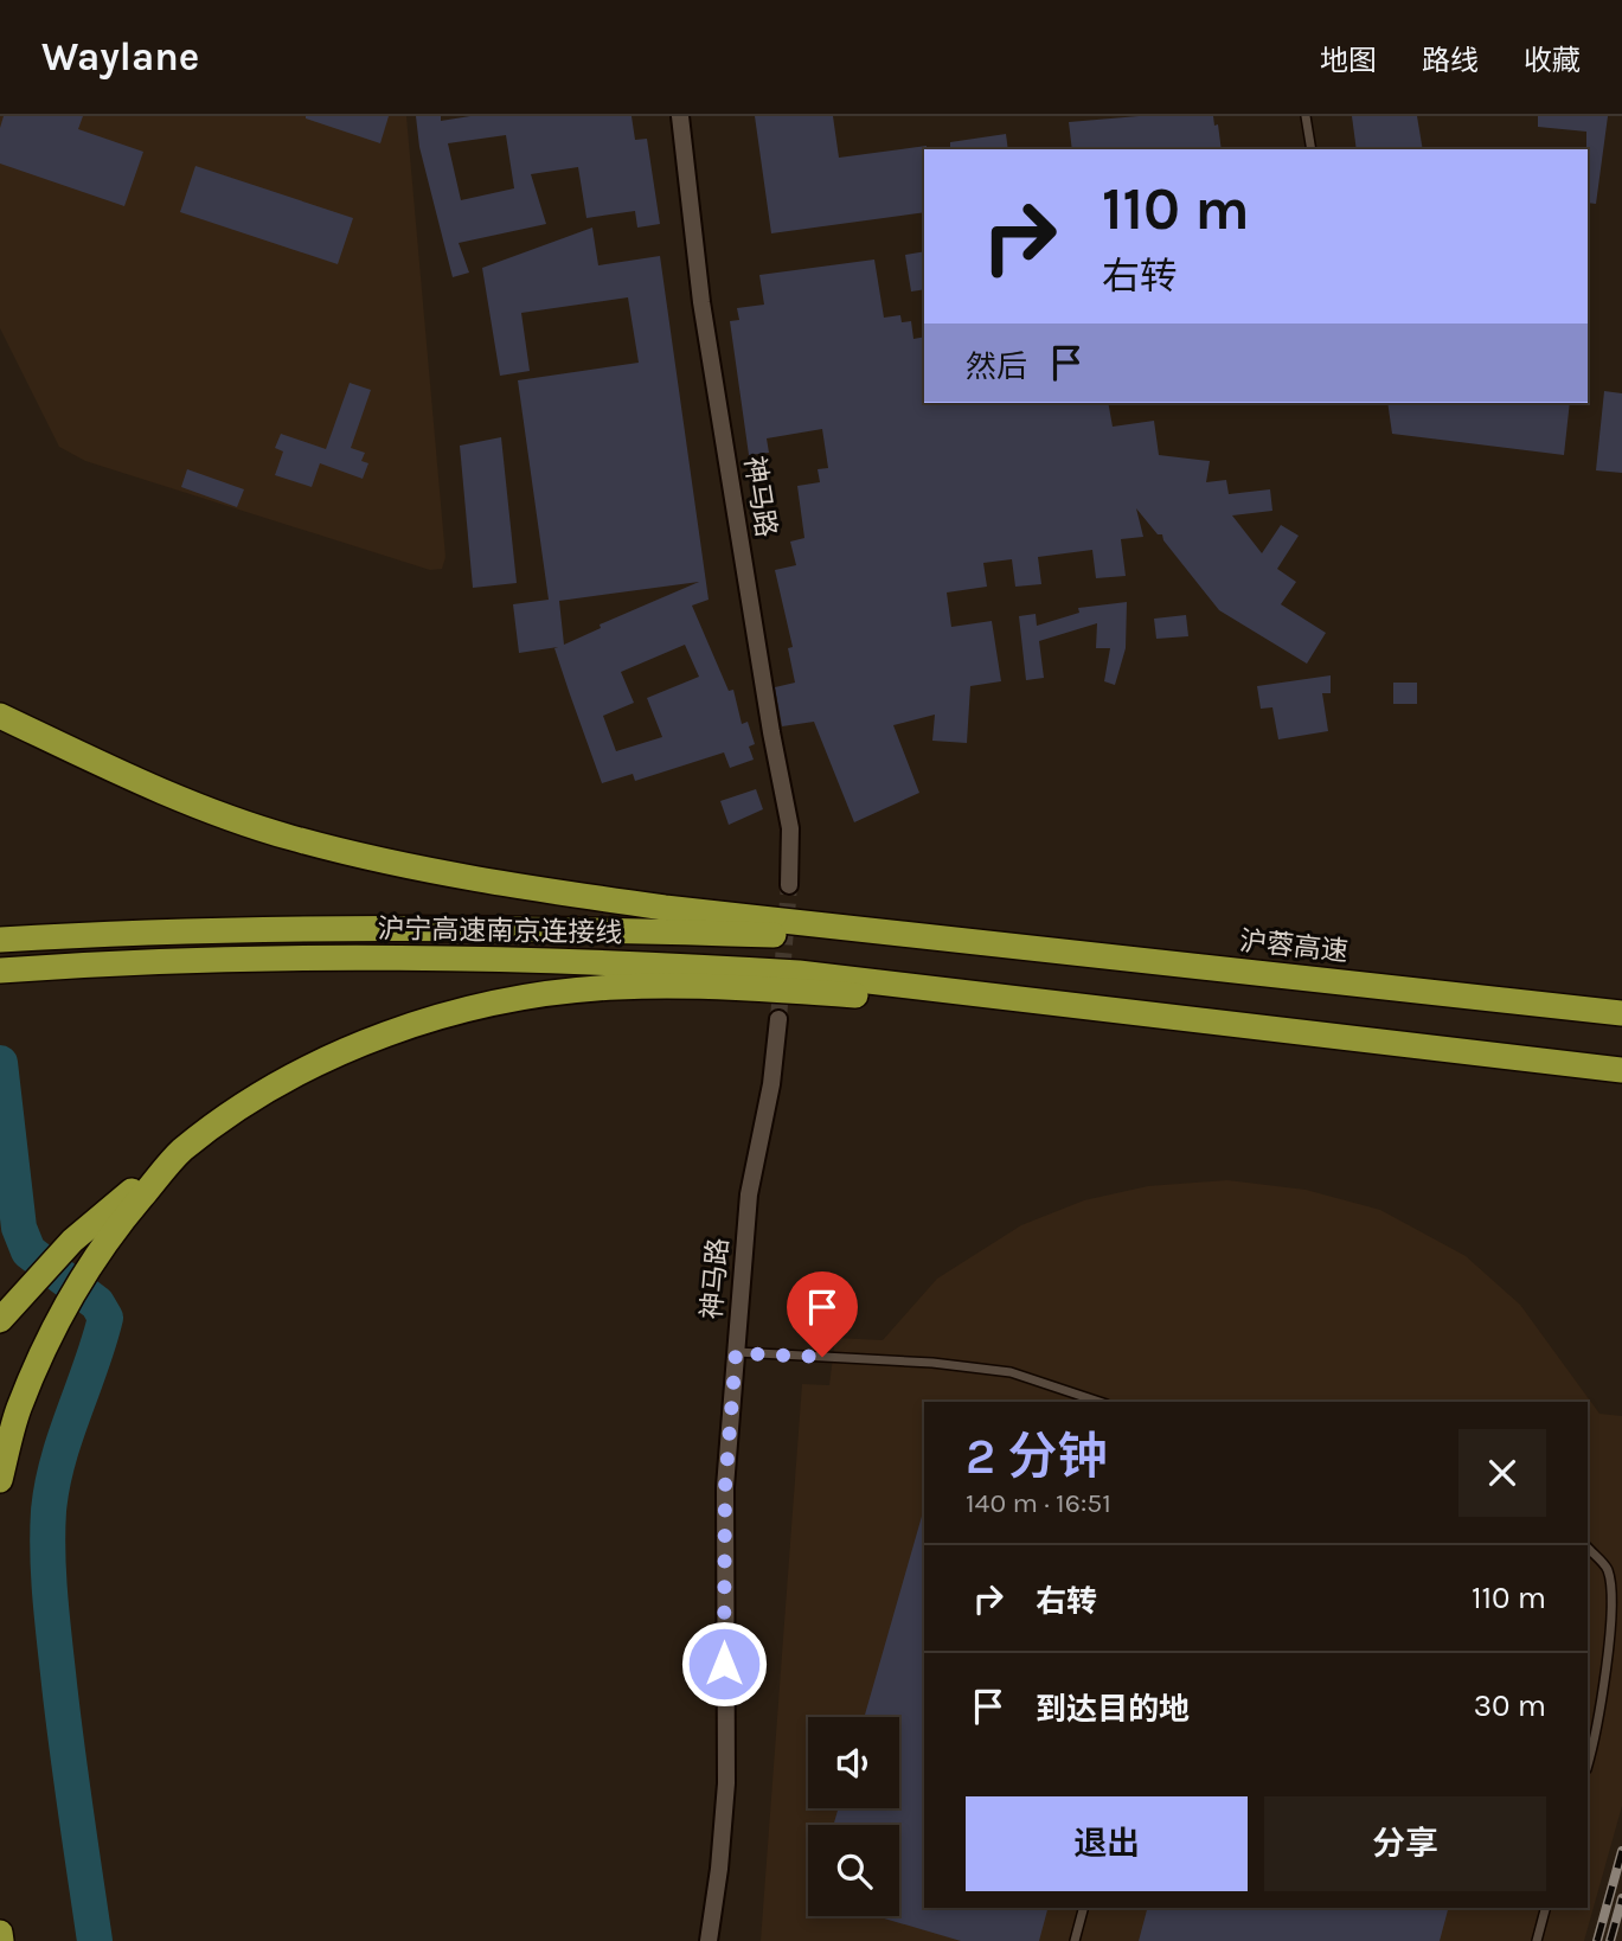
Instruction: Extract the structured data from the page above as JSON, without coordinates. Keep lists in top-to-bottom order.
{
  "streets": {
    "highway": ["沪宁高速南京连接线", "沪蓉高速"],
    "street": ["神马路"]
  },
  "crossings": [
    ["沪宁高速南京连接线", "沪蓉高速"]
  ],
  "page": {
    "header": "Waylane",
    "nav": ["地图", "路线", "收藏"],
    "turn": ["110 m", "右转"],
    "then": "然后",
    "heading": ["2 分钟", "140 m · 16:51"],
    "list": [
      {
        "name": "右转",
        "value": "110 m"
      },
      {
        "name": "到达目的地",
        "value": "30 m"
      }
    ],
    "buttons": ["退出", "分享"]
  }
}
